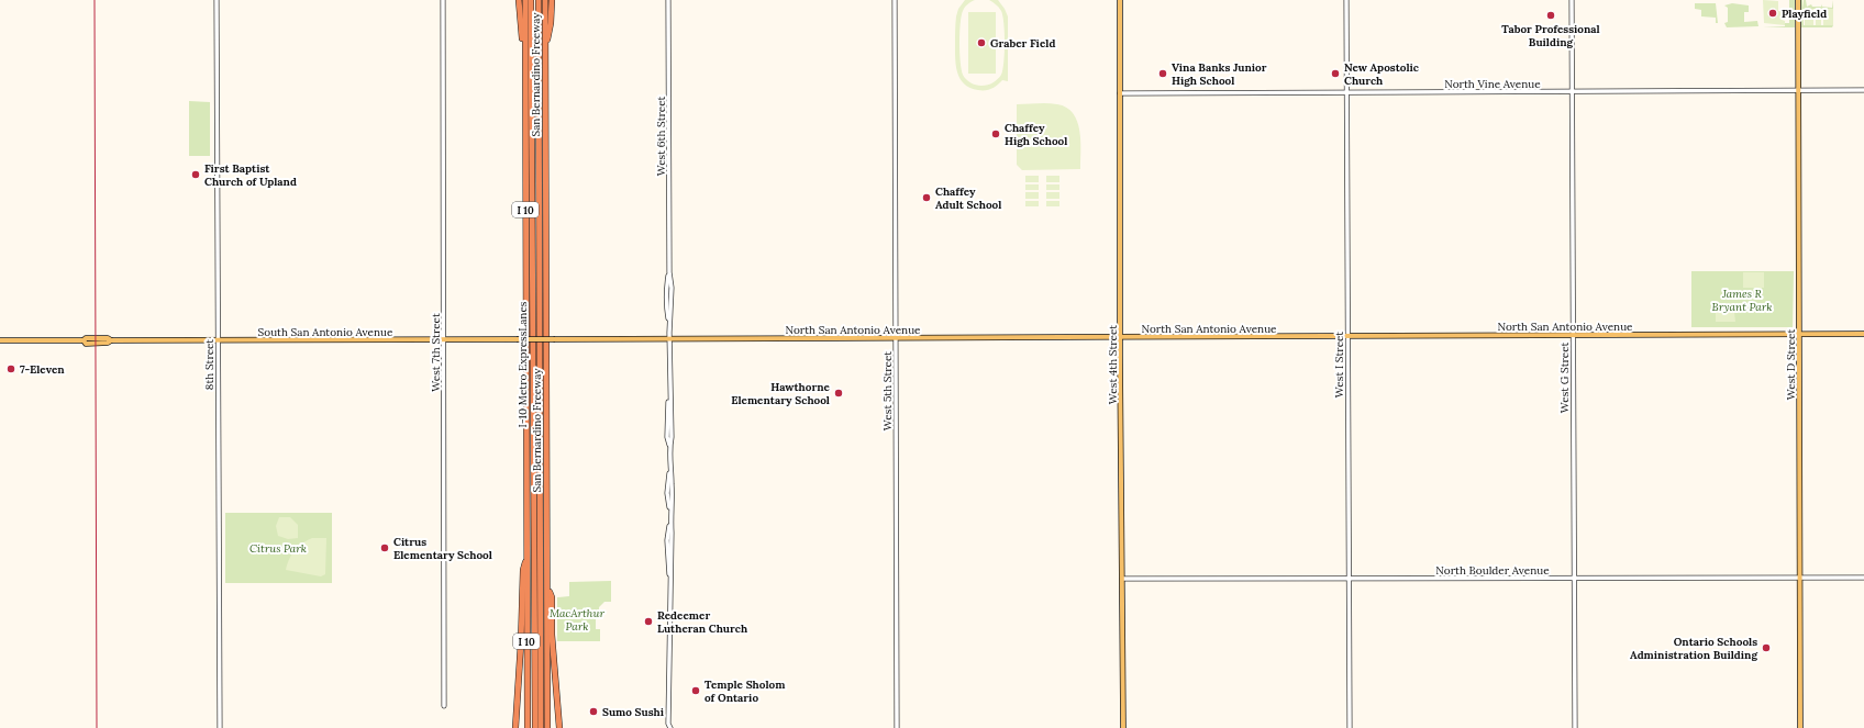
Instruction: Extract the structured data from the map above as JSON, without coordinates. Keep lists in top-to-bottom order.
{
  "streets": {
    "highway": ["San Bernardino Freeway", "I 10", "I-10 Metro ExpressLanes"],
    "main road": [
      "North San Antonio Avenue",
      "South San Antonio Avenue",
      "West 4th Street",
      "West D Street"
    ],
    "street": [
      "North Vine Avenue",
      "West 6th Street",
      "West 7th Street",
      "8th Street",
      "West I Street",
      "West G Street",
      "West 5th Street",
      "North Boulder Avenue"
    ]
  },
  "crossings": [
    ["North Vine Avenue", "West 4th Street"],
    ["North Vine Avenue", "West I Street"],
    ["North Vine Avenue", "West D Street"],
    ["North Vine Avenue", "West G Street"],
    ["West 6th Street", "North San Antonio Avenue"],
    ["North San Antonio Avenue", "South San Antonio Avenue"],
    ["North San Antonio Avenue", "West 4th Street"],
    ["North San Antonio Avenue", "West I Street"],
    ["North San Antonio Avenue", "West D Street"],
    ["North San Antonio Avenue", "West G Street"],
    ["North San Antonio Avenue", "West 5th Street"],
    ["South San Antonio Avenue", "West 7th Street"],
    ["South San Antonio Avenue", "8th Street"],
    ["West 4th Street", "North Boulder Avenue"],
    ["West I Street", "North Boulder Avenue"],
    ["West D Street", "North Boulder Avenue"],
    ["West G Street", "North Boulder Avenue"]
  ],
  "parks": ["James R Bryant Park", "Citrus Park", "MacArthur Park"],
  "places": [
    "Playfield",
    "Tabor Professional Building",
    "Graber Field",
    "Vina Banks Junior High School",
    "New Apostolic Church",
    "Chaffey High School",
    "First Baptist Church of Upland",
    "Chaffey Adult School",
    "7-Eleven",
    "Hawthorne Elementary School",
    "Citrus Elementary School",
    "Redeemer Lutheran Church",
    "Ontario Schools Administration Building",
    "Temple Sholom of Ontario",
    "Sumo Sushi"
  ]
}
